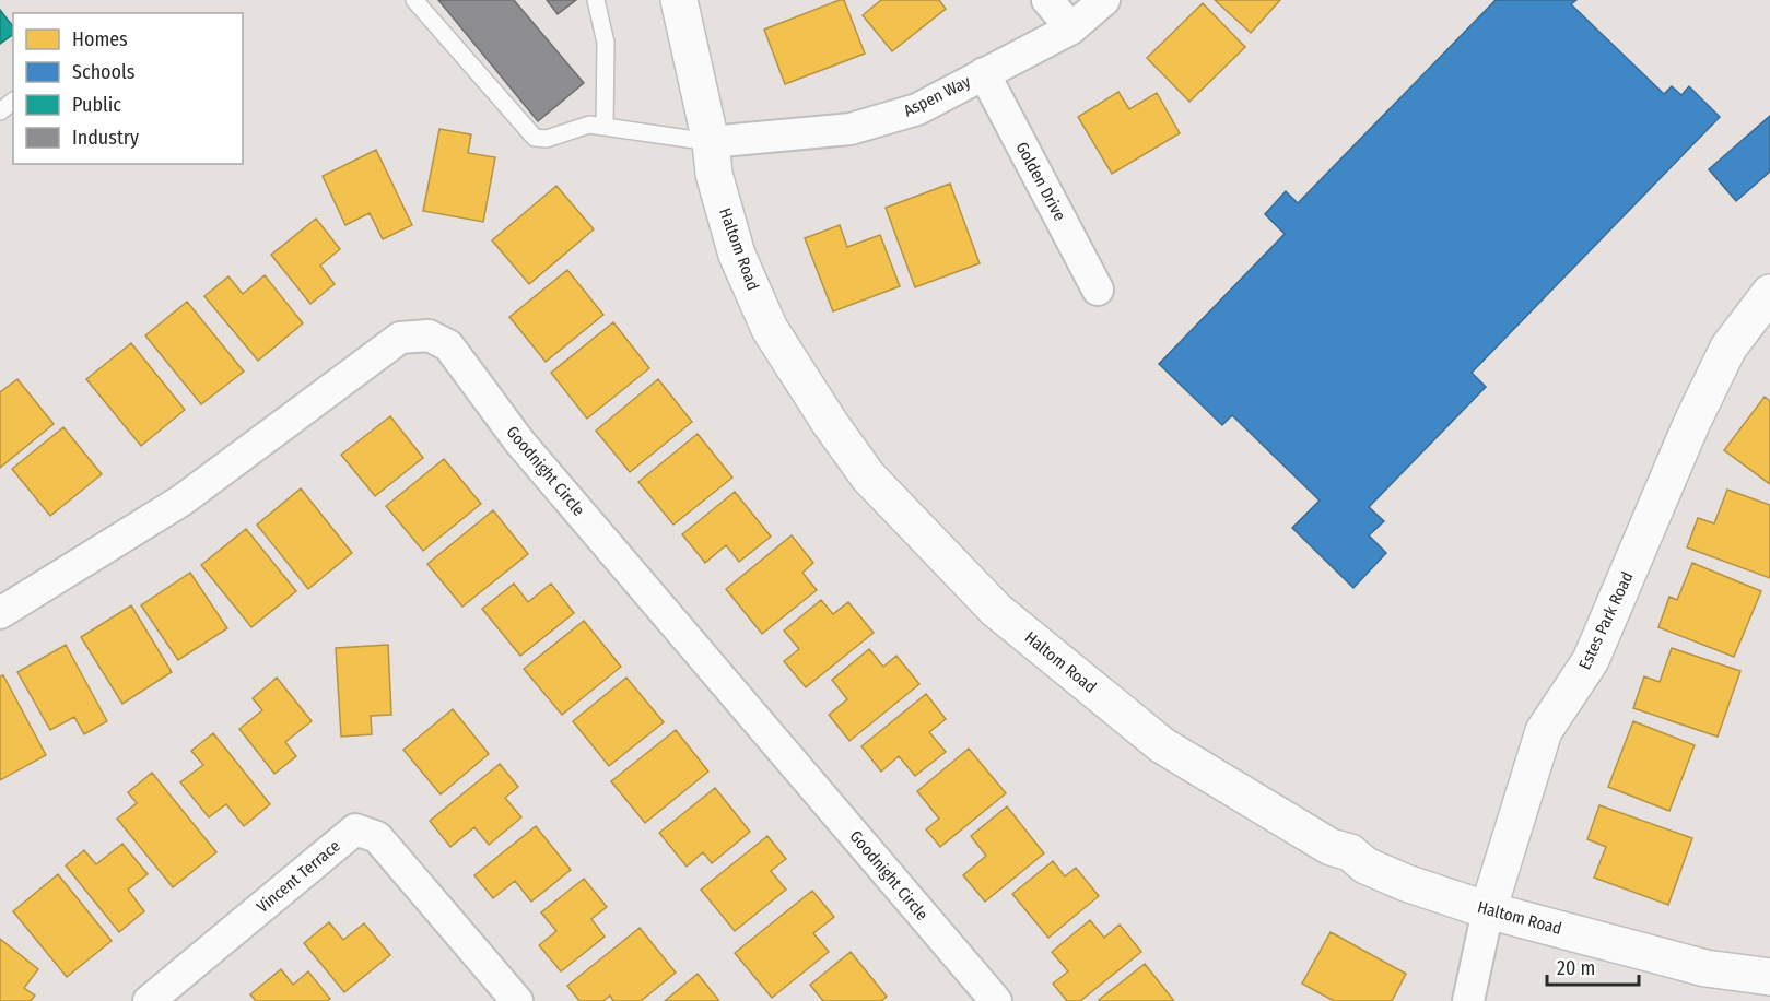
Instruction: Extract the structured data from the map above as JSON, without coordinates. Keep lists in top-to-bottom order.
{
  "streets": {
    "main road": ["Haltom Road", "Estes Park Road"],
    "street": [
      "Aspen Way",
      "Golden Drive",
      "Goodnight Circle",
      "Vincent Terrace"
    ]
  },
  "crossings": [
    ["Aspen Way", "Golden Drive"],
    ["Aspen Way", "Haltom Road"],
    ["Haltom Road", "Estes Park Road"]
  ],
  "legend": [
    "Homes",
    "Schools",
    "Public",
    "Industry"
  ],
  "scale_bar": "20 m"
}
